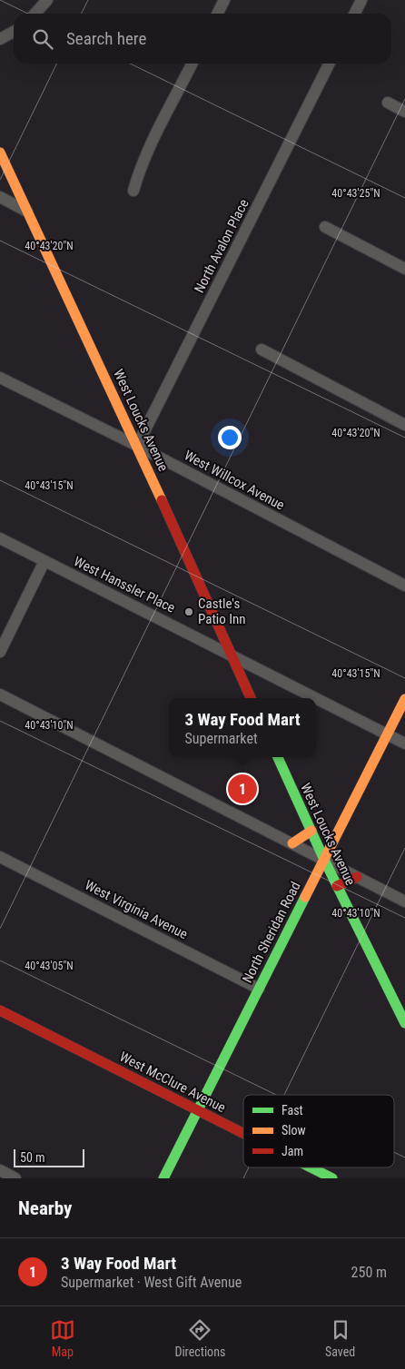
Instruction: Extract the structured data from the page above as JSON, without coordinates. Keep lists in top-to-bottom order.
{
  "streets": {
    "street": [
      "North Avalon Place",
      "West Loucks Avenue",
      "West Willcox Avenue",
      "West Hanssler Place",
      "West Virginia Avenue",
      "North Sheridan Road",
      "West McClure Avenue"
    ]
  },
  "crossings": [
    ["North Avalon Place", "West Loucks Avenue"],
    ["North Avalon Place", "West Willcox Avenue"],
    ["West Loucks Avenue", "West Willcox Avenue"],
    ["West Loucks Avenue", "West Hanssler Place"],
    ["West Loucks Avenue", "North Sheridan Road"],
    ["West Hanssler Place", "North Sheridan Road"],
    ["West Virginia Avenue", "North Sheridan Road"],
    ["North Sheridan Road", "West McClure Avenue"]
  ],
  "places": ["Castle's Patio Inn"],
  "legend": ["Fast", "Slow", "Jam"],
  "scale_bar": "50 m",
  "page": {
    "search": "Search here",
    "popup": ["3 Way Food Mart", "Supermarket"],
    "pins": "1",
    "scale": "50 m",
    "heading": "Nearby",
    "list": [
      {
        "mark": "1",
        "name": "3 Way Food Mart",
        "note": "Supermarket · West Gift Avenue",
        "value": "250 m"
      }
    ],
    "nav": ["Map", "Directions", "Saved"]
  },
  "coordinates": [
    "40°43'25\"N",
    "40°43'20\"N",
    "40°43'15\"N",
    "40°43'10\"N",
    "40°43'05\"N"
  ]
}
